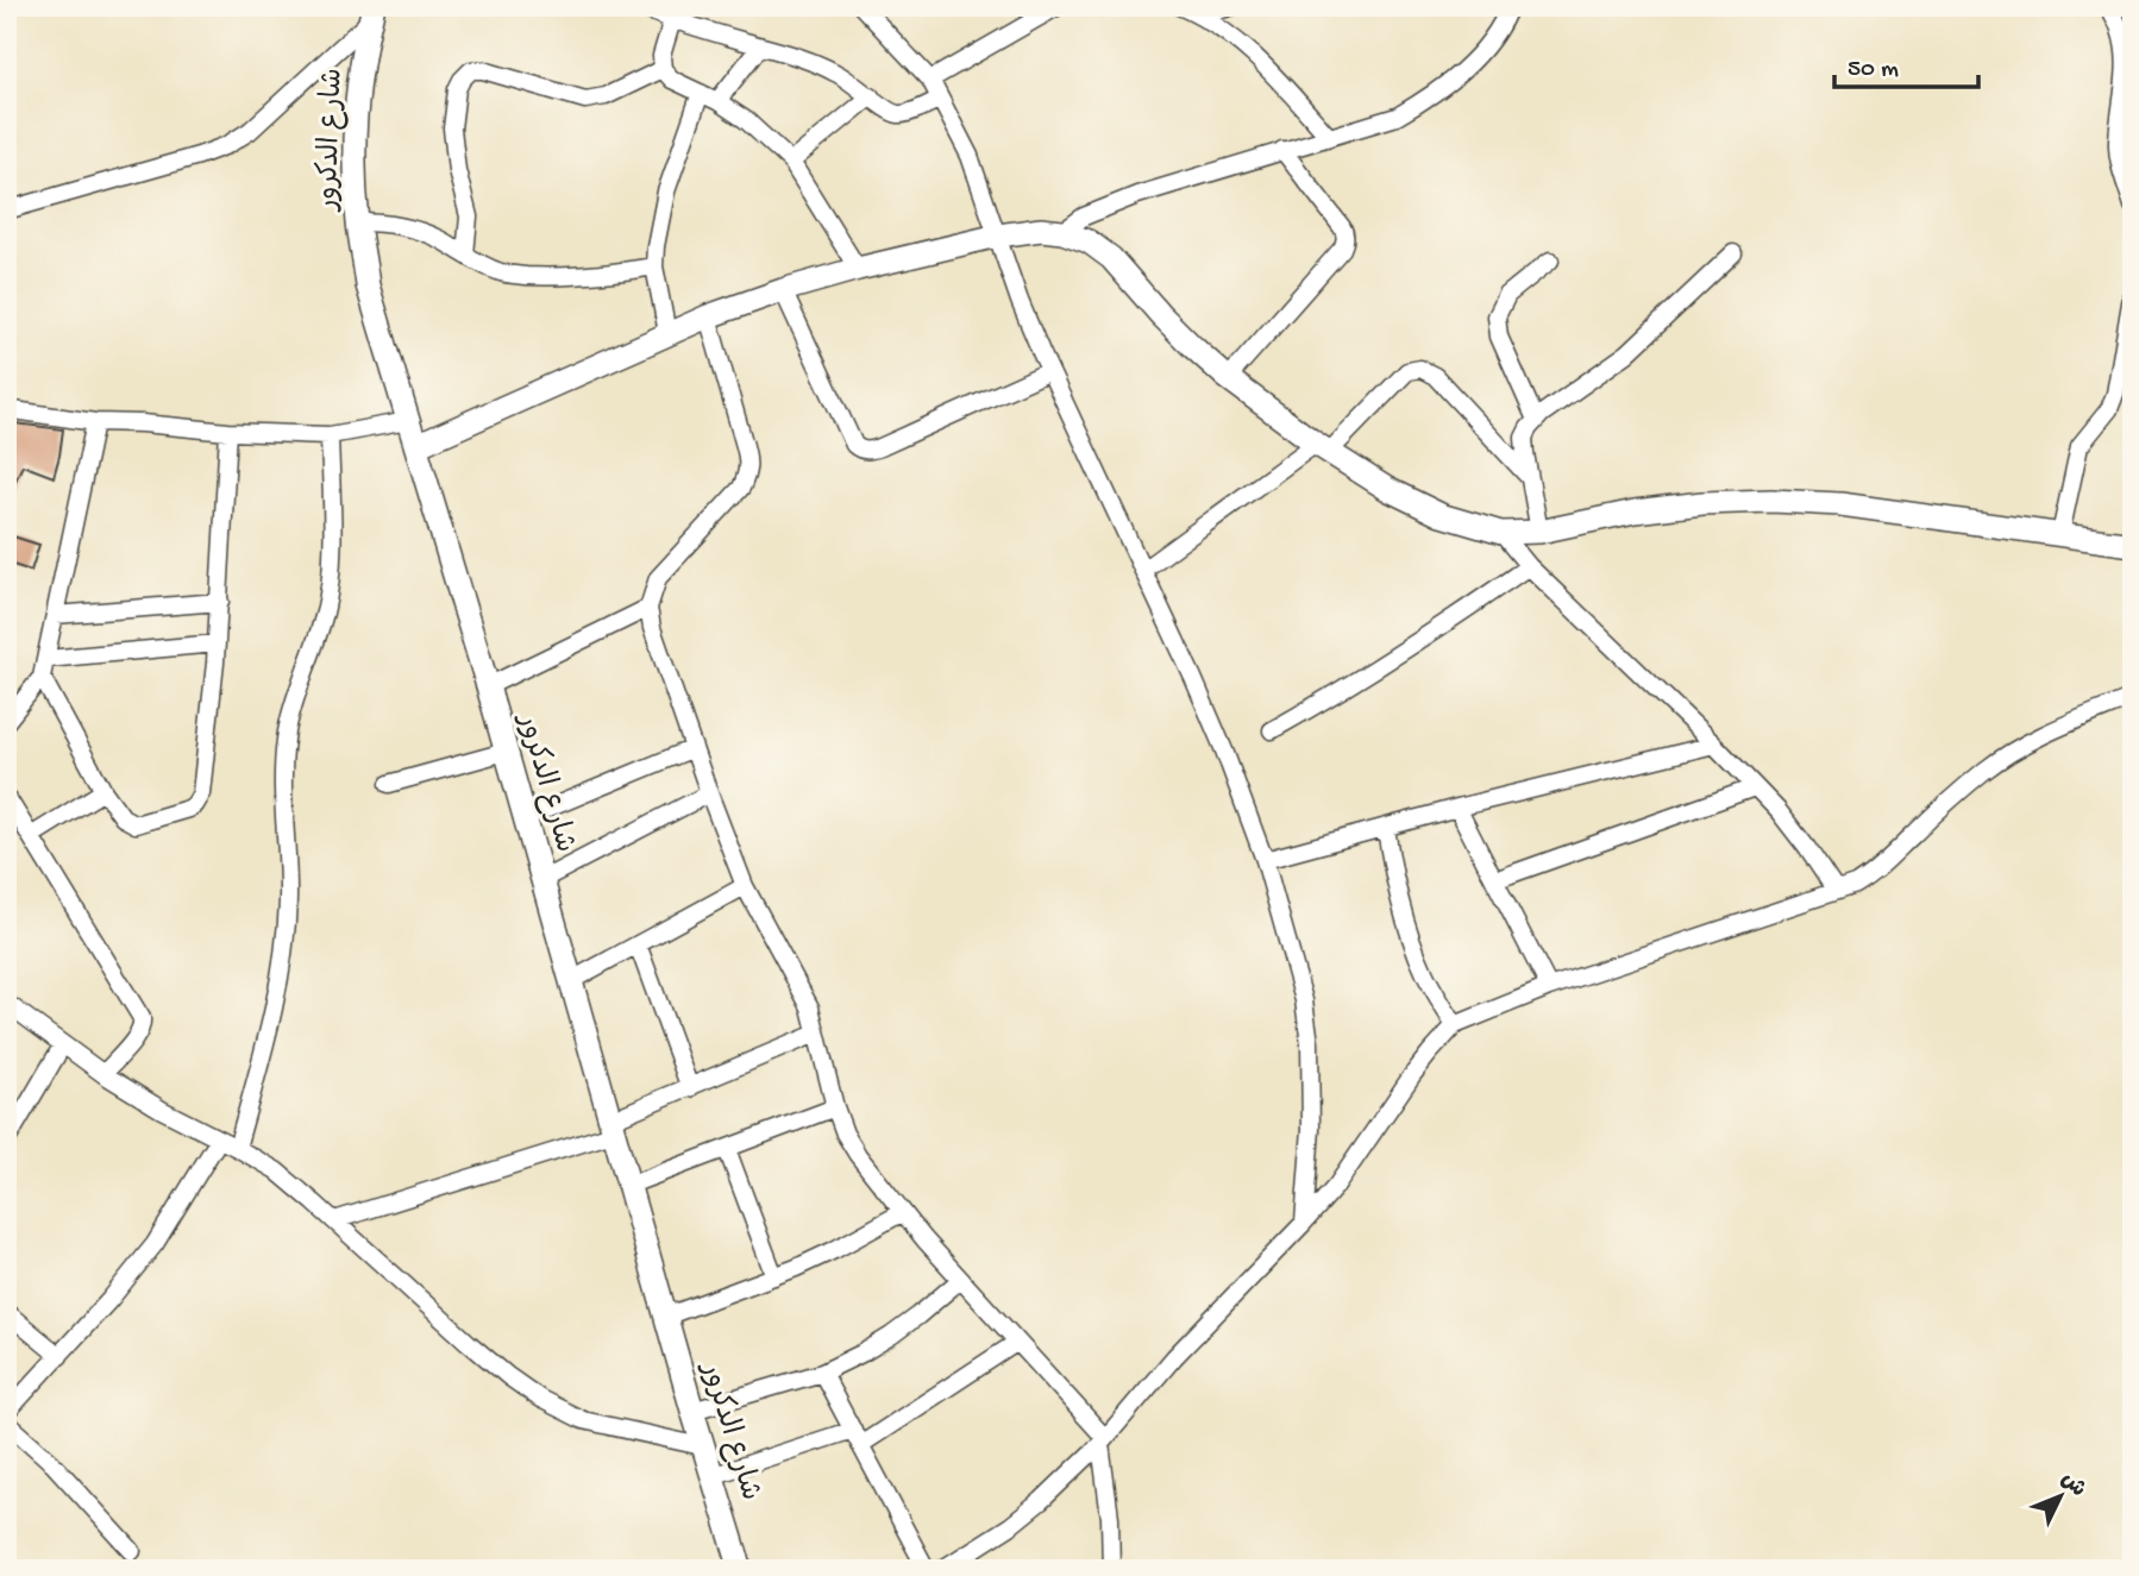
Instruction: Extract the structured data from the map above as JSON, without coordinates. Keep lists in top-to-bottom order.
{
  "streets": {
    "street": ["شارع الدكرور"]
  },
  "scale_bar": "50 m",
  "north": "top right"
}
